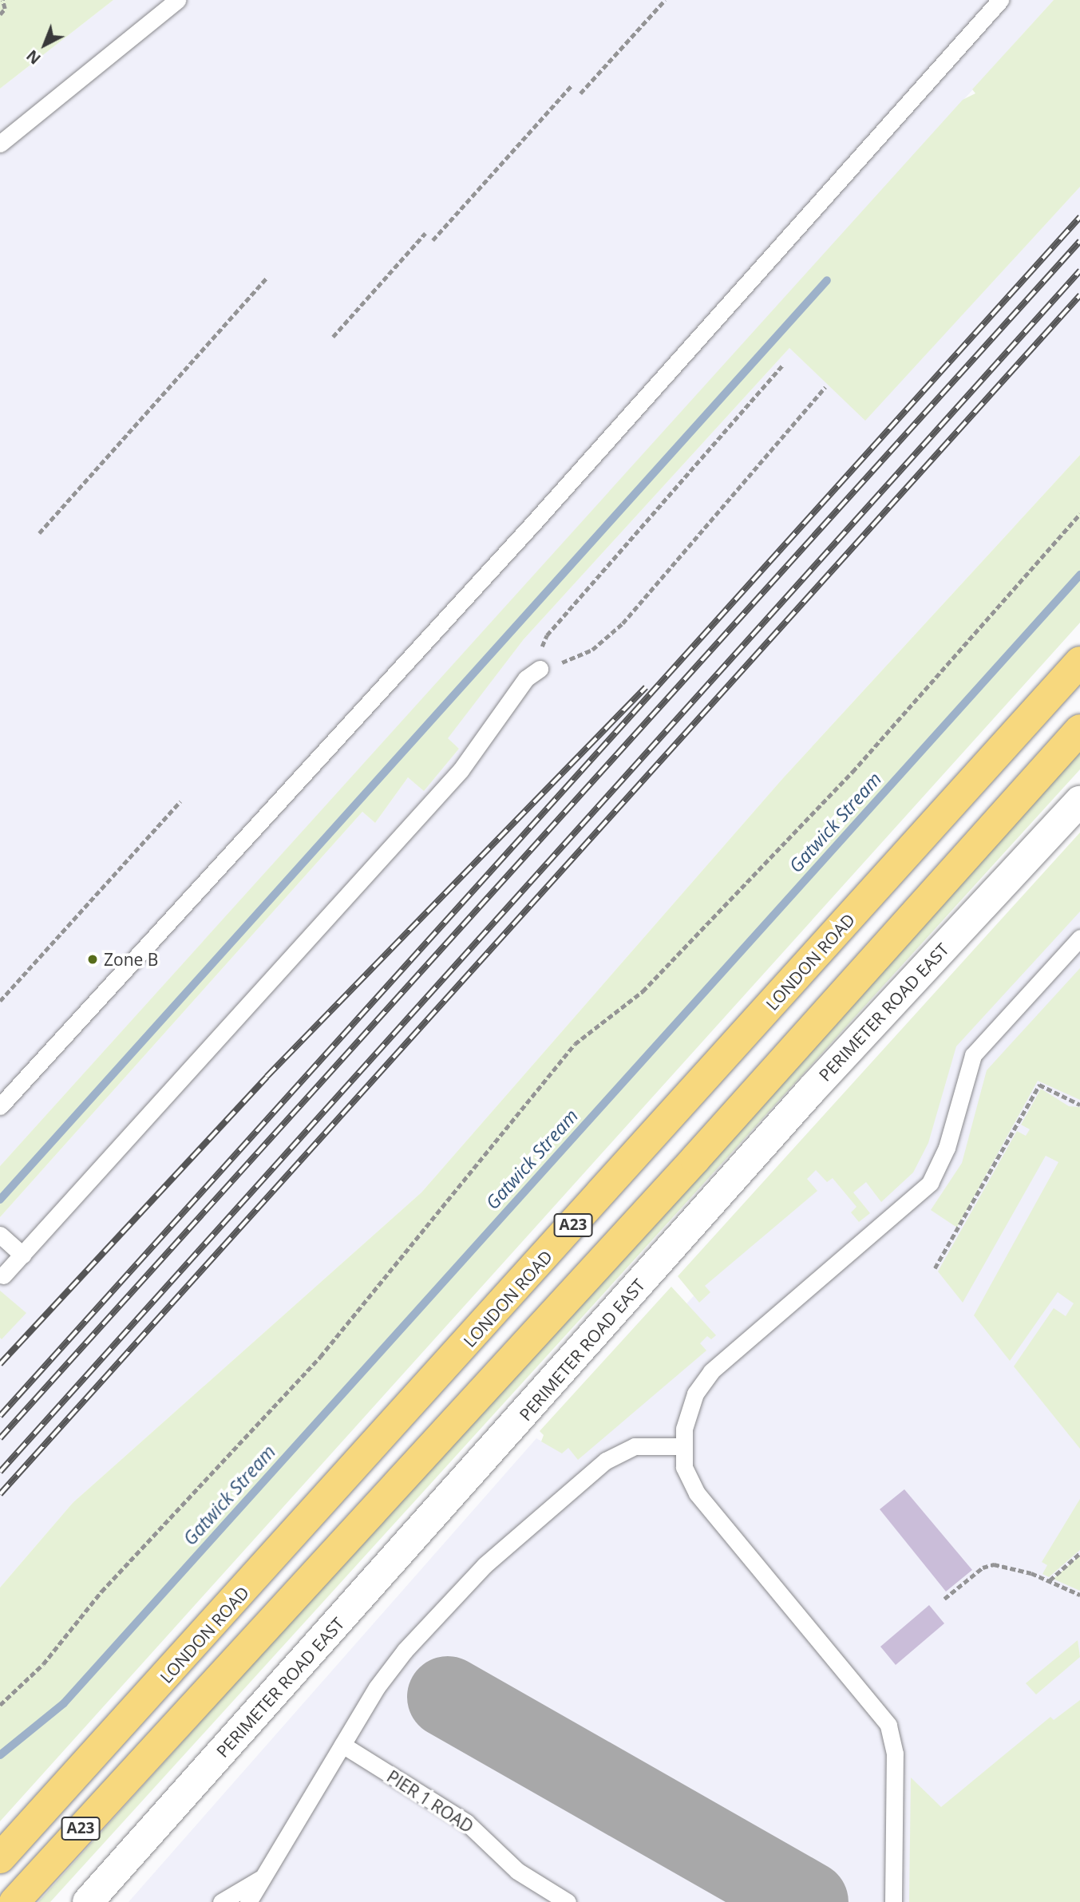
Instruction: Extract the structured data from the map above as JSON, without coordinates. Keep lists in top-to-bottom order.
{
  "streets": {
    "main road": ["LONDON ROAD", "A23"],
    "street": ["PERIMETER ROAD EAST"],
    "lane": ["PIER 1 ROAD"]
  },
  "water": ["Gatwick Stream"],
  "places": ["Zone B"],
  "north": "bottom left"
}
